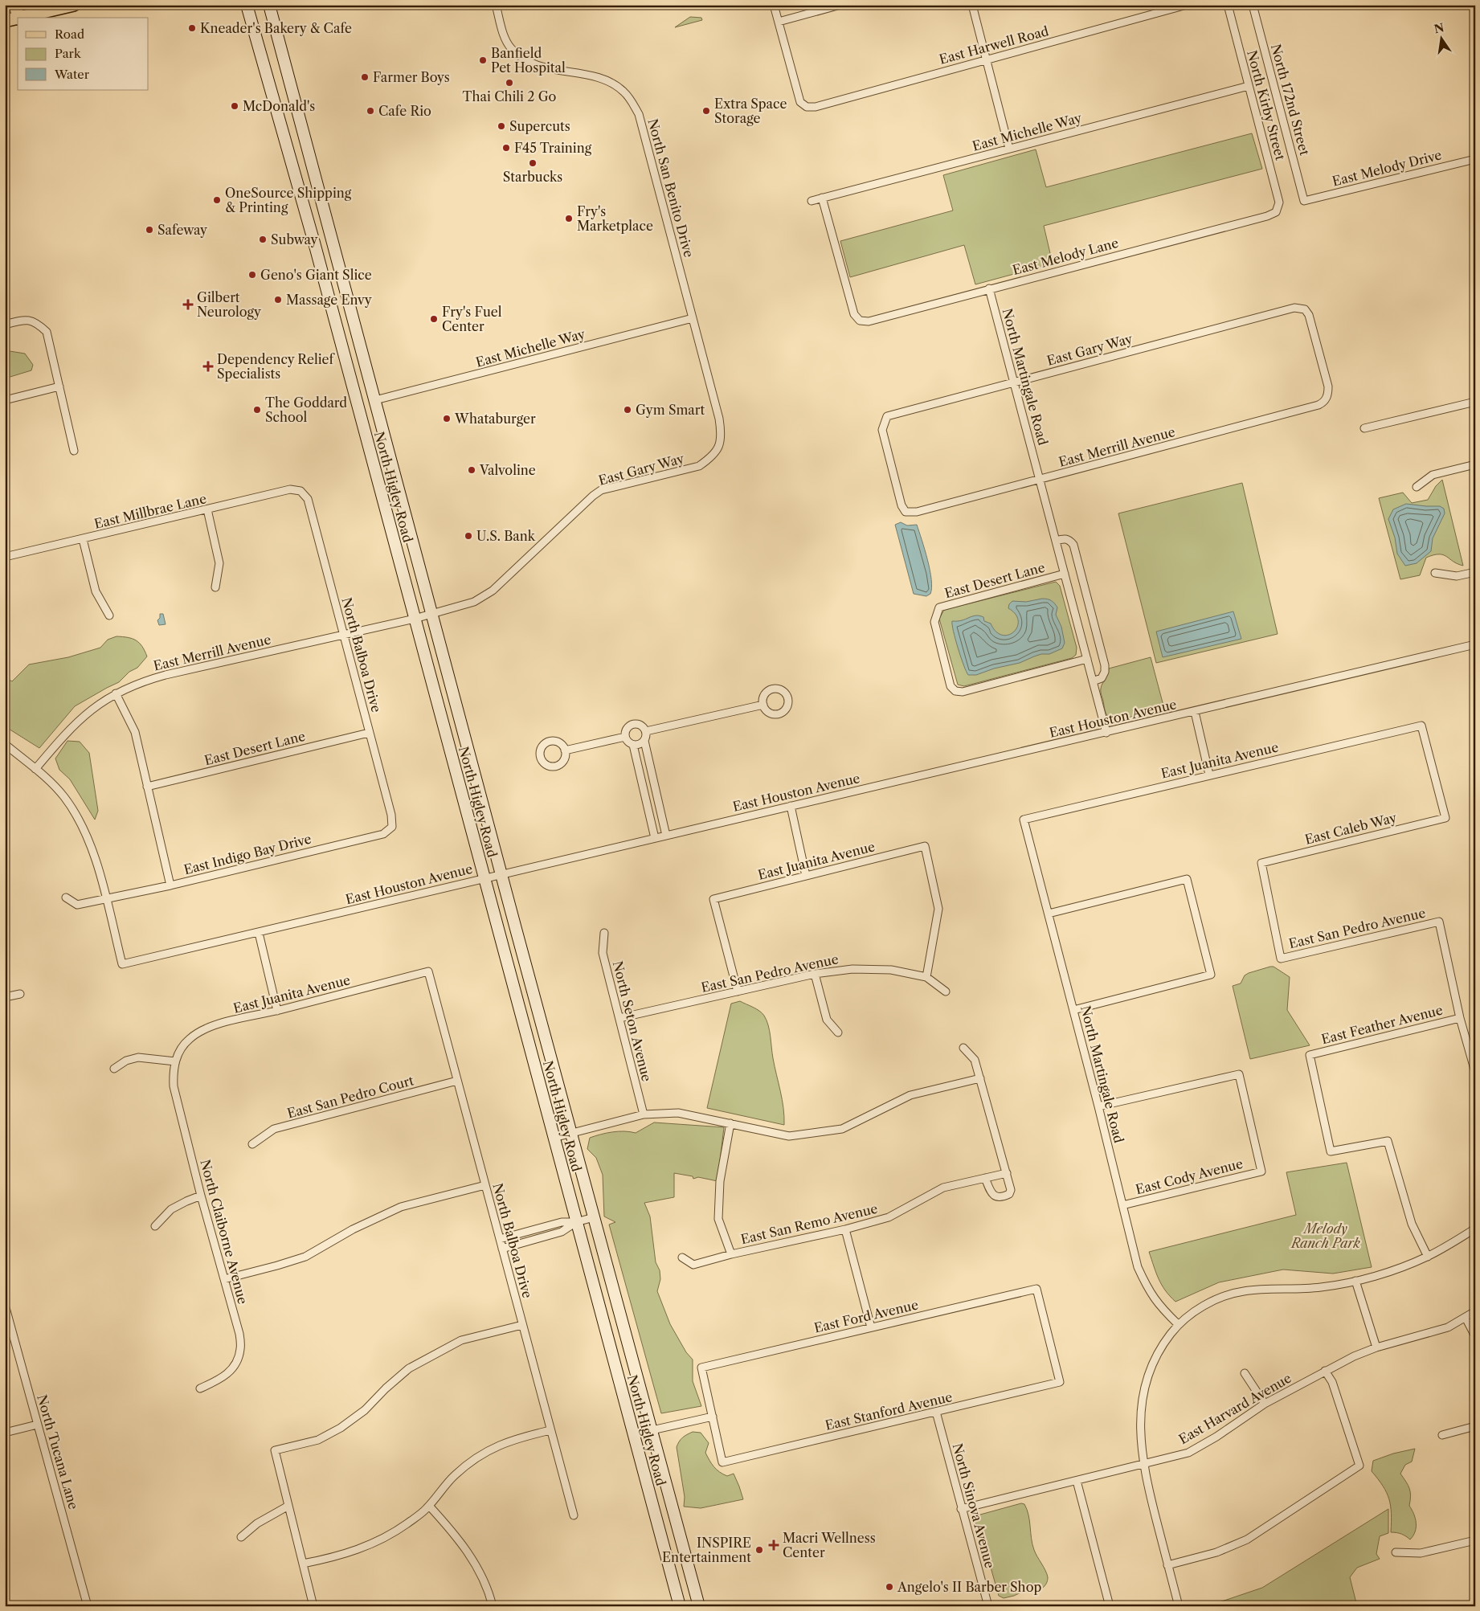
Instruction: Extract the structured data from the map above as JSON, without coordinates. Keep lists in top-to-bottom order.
{
  "streets": {
    "main road": ["North Higley Road"],
    "street": [
      "East Harwell Road",
      "North 172nd Street",
      "North Kirby Street",
      "East Michelle Way",
      "East Melody Drive",
      "North San Benito Drive",
      "East Melody Lane",
      "East Gary Way",
      "North Martingale Road",
      "East Merrill Avenue",
      "East Millbrae Lane",
      "East Desert Lane",
      "North Balboa Drive",
      "East Houston Avenue",
      "East Juanita Avenue",
      "East Caleb Way",
      "East Indigo Bay Drive",
      "East San Pedro Avenue",
      "North Seton Avenue",
      "East Feather Avenue",
      "East San Pedro Court",
      "East Cody Avenue",
      "East San Remo Avenue",
      "North Claiborne Avenue",
      "East Ford Avenue",
      "East Harvard Avenue",
      "East Stanford Avenue",
      "North Tucana Lane",
      "North Sinova Avenue"
    ]
  },
  "crossings": [
    ["North 172nd Street", "East Melody Drive"],
    ["North Kirby Street", "East Michelle Way"],
    ["North Kirby Street", "East Melody Lane"],
    ["East Michelle Way", "North San Benito Drive"],
    ["East Michelle Way", "East Melody Lane"],
    ["East Michelle Way", "North Higley Road"],
    ["North San Benito Drive", "East Gary Way"],
    ["East Melody Lane", "North Martingale Road"],
    ["East Gary Way", "North Martingale Road"],
    ["East Gary Way", "East Merrill Avenue"],
    ["East Gary Way", "North Higley Road"],
    ["North Martingale Road", "East Merrill Avenue"],
    ["North Martingale Road", "East Desert Lane"],
    ["North Martingale Road", "East Houston Avenue"],
    ["North Martingale Road", "East Juanita Avenue"],
    ["North Martingale Road", "East Cody Avenue"],
    ["East Merrill Avenue", "North Higley Road"],
    ["East Merrill Avenue", "North Balboa Drive"],
    ["North Higley Road", "East Houston Avenue"],
    ["East Millbrae Lane", "North Balboa Drive"],
    ["East Desert Lane", "North Balboa Drive"],
    ["North Balboa Drive", "East Juanita Avenue"],
    ["North Balboa Drive", "East Indigo Bay Drive"],
    ["North Balboa Drive", "East San Pedro Court"],
    ["East Houston Avenue", "East Indigo Bay Drive"],
    ["East Juanita Avenue", "East Caleb Way"],
    ["East Juanita Avenue", "East San Pedro Avenue"],
    ["East Juanita Avenue", "North Claiborne Avenue"],
    ["East Caleb Way", "East San Pedro Avenue"],
    ["East San Pedro Avenue", "North Seton Avenue"],
    ["East San Pedro Avenue", "East Feather Avenue"],
    ["East Ford Avenue", "East Stanford Avenue"],
    ["East Harvard Avenue", "North Sinova Avenue"],
    ["East Stanford Avenue", "North Sinova Avenue"]
  ],
  "parks": ["Melody Ranch Park"],
  "places": {
    "other": [
      "Kneader's Bakery & Cafe",
      "Banfield Pet Hospital",
      "Farmer Boys",
      "Thai Chili 2 Go",
      "McDonald's",
      "Cafe Rio",
      "Extra Space Storage",
      "Supercuts",
      "F45 Training",
      "Starbucks",
      "OneSource Shipping & Printing",
      "Fry's Marketplace",
      "Safeway",
      "Subway",
      "Geno's Giant Slice",
      "Massage Envy",
      "Fry's Fuel Center",
      "The Goddard School",
      "Gym Smart",
      "Whataburger",
      "Valvoline",
      "U.S. Bank",
      "INSPIRE Entertainment",
      "Angelo's II Barber Shop"
    ],
    "health": ["Gilbert Neurology", "Dependency Relief Specialists", "Macri Wellness Center"]
  },
  "legend": ["Road", "Park", "Water"],
  "north": "top"
}
